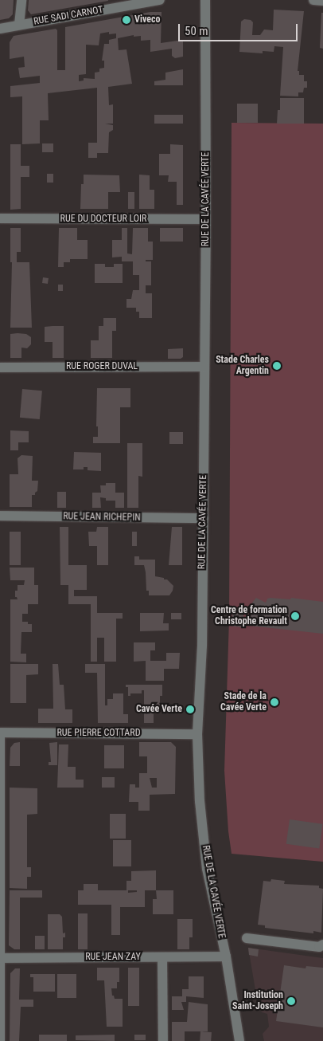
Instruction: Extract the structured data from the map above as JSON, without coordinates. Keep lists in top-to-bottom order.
{
  "streets": {
    "street": [
      "RUE SADI CARNOT",
      "RUE DE LA CAVÉE VERTE",
      "RUE DU DOCTEUR LOIR",
      "RUE ROGER DUVAL",
      "RUE JEAN RICHEPIN",
      "RUE PIERRE COTTARD",
      "RUE JEAN ZAY"
    ]
  },
  "crossings": [
    ["RUE DE LA CAVÉE VERTE", "RUE DU DOCTEUR LOIR"],
    ["RUE DE LA CAVÉE VERTE", "RUE ROGER DUVAL"],
    ["RUE DE LA CAVÉE VERTE", "RUE JEAN RICHEPIN"],
    ["RUE DE LA CAVÉE VERTE", "RUE PIERRE COTTARD"],
    ["RUE DE LA CAVÉE VERTE", "RUE JEAN ZAY"]
  ],
  "places": [
    "Viveco",
    "Stade Charles Argentin",
    "Centre de formation Christophe Revault",
    "Stade de la Cavée Verte",
    "Cavée Verte",
    "Institution Saint-Joseph"
  ],
  "scale_bar": "50 m"
}
